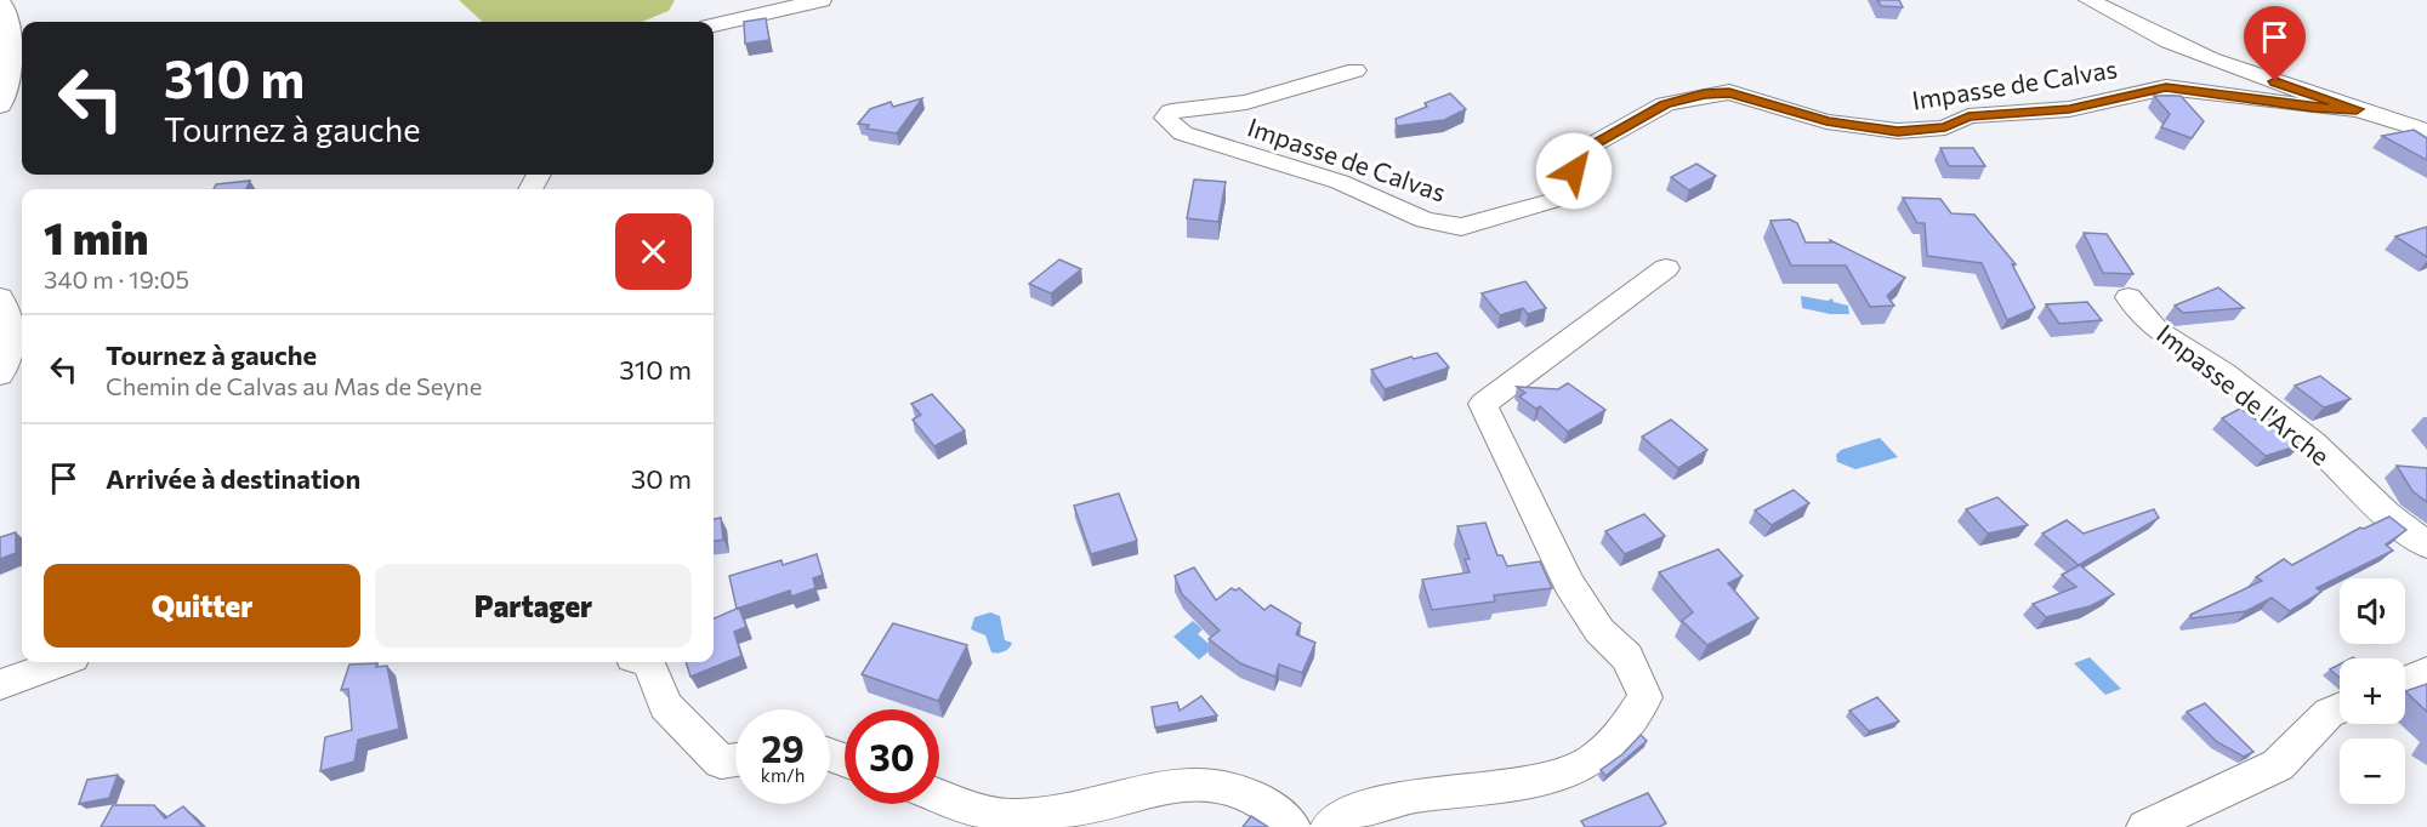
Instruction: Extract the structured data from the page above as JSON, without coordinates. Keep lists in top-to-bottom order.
{
  "streets": {
    "street": ["Impasse de Calvas", "Impasse de l'Arche"]
  },
  "page": {
    "turn": ["310 m", "Tournez à gauche"],
    "heading": ["1 min", "340 m · 19:05"],
    "list": [
      {
        "name": "Tournez à gauche",
        "note": "Chemin de Calvas au Mas de Seyne",
        "value": "310 m"
      },
      {
        "name": "Arrivée à destination",
        "value": "30 m"
      }
    ],
    "buttons": ["Quitter", "Partager"],
    "map_buttons": ["+", "−"],
    "speed": "29 km/h",
    "limit": "30"
  }
}
